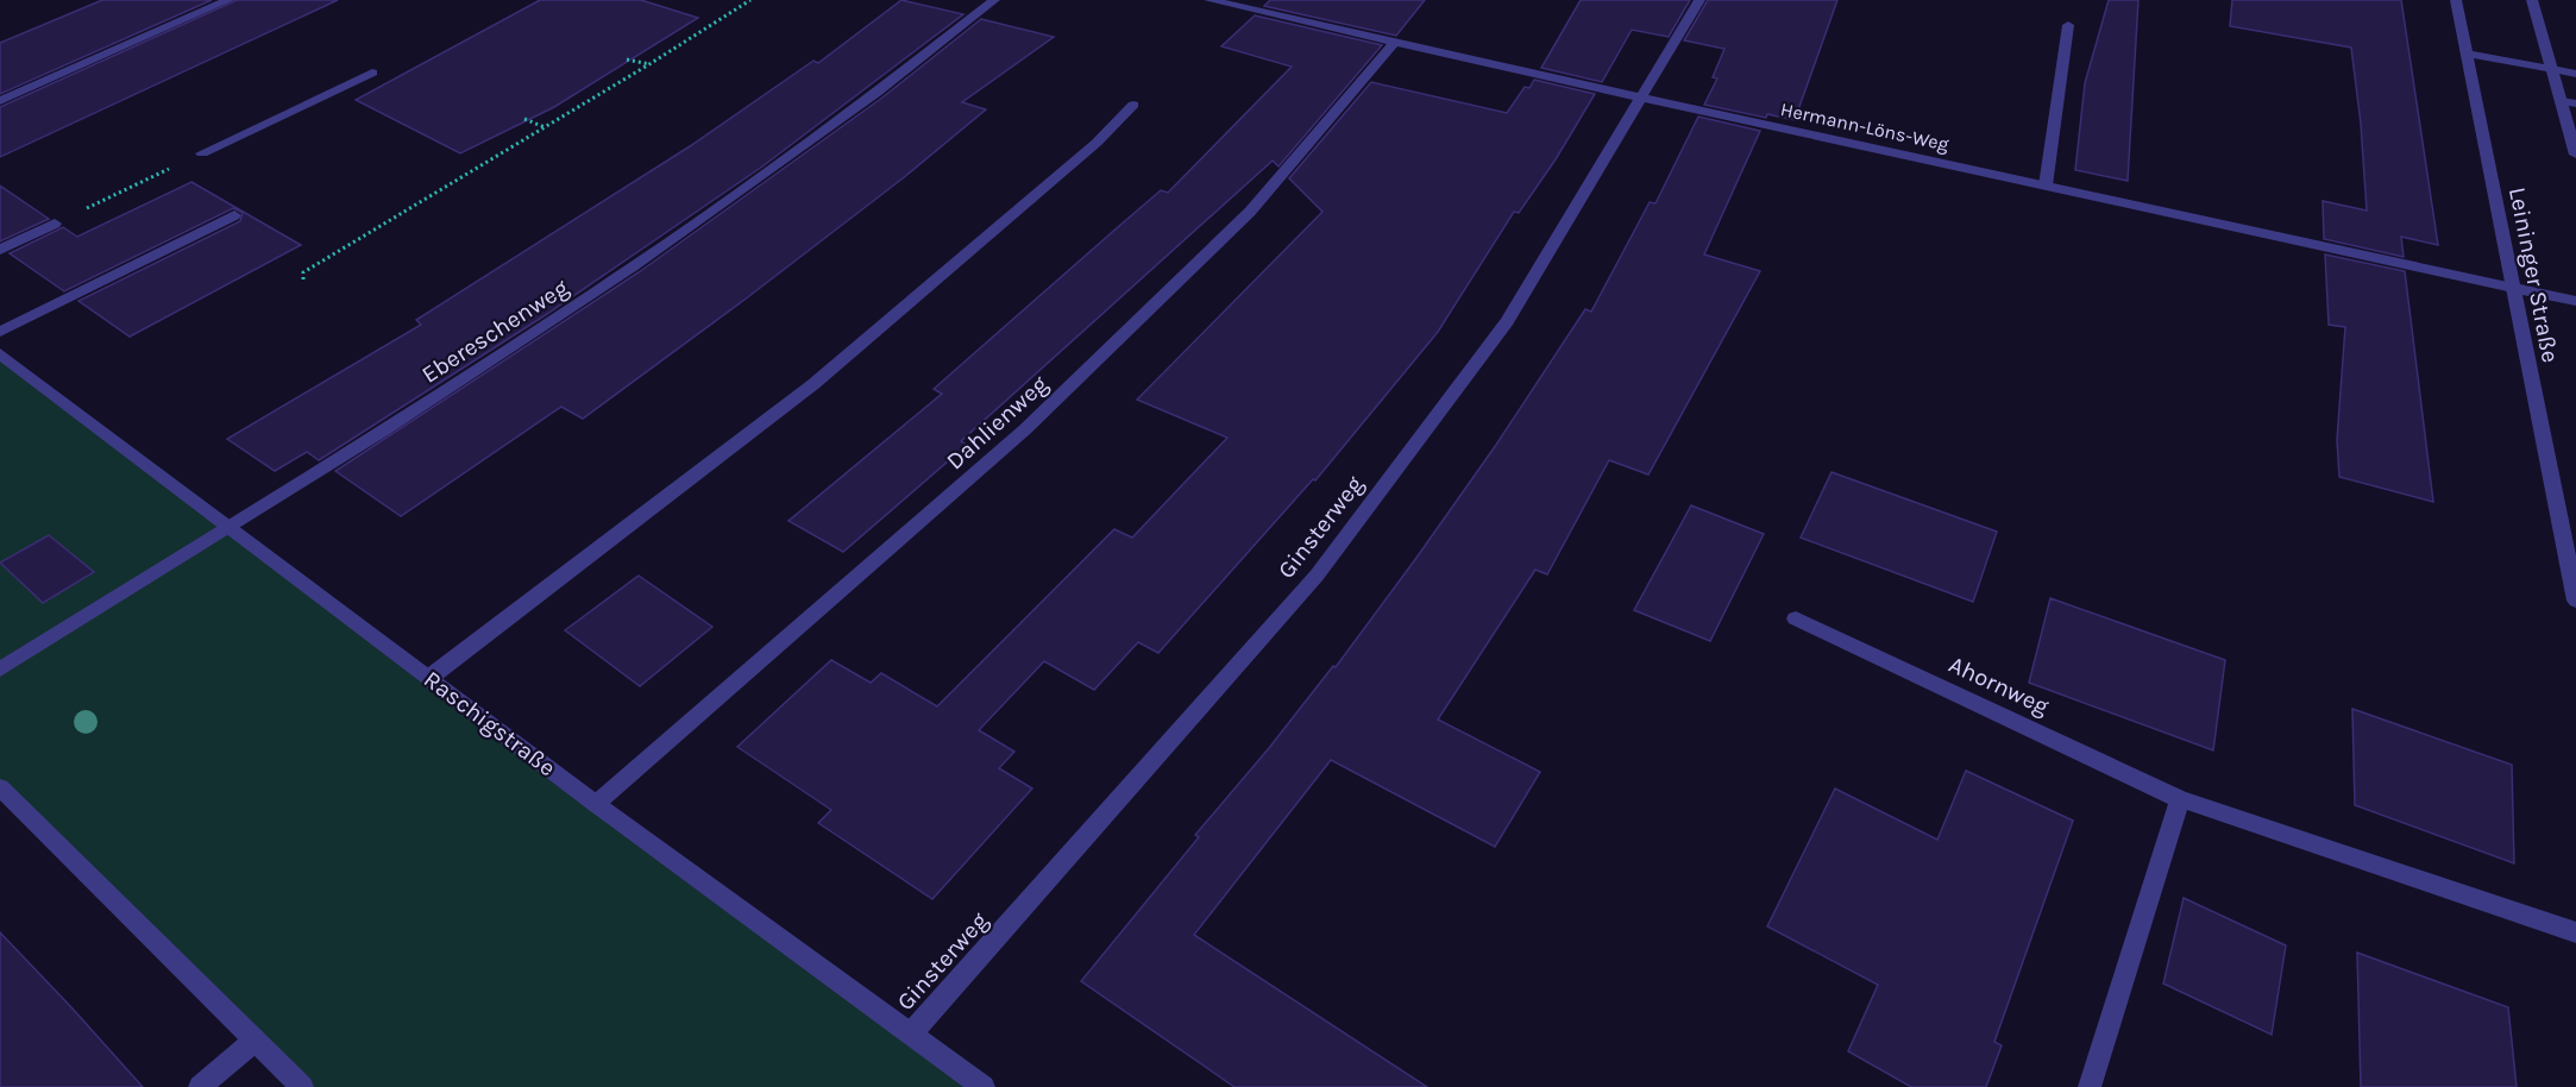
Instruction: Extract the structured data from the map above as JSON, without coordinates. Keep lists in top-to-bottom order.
{
  "streets": {
    "street": [
      "Hermann-Löns-Weg",
      "Leininger Straße",
      "Ebereschenweg",
      "Dahlienweg",
      "Ginsterweg",
      "Ahornweg",
      "Raschigstraße"
    ]
  },
  "crossings": [
    ["Hermann-Löns-Weg", "Leininger Straße"],
    ["Hermann-Löns-Weg", "Dahlienweg"],
    ["Hermann-Löns-Weg", "Ginsterweg"],
    ["Ebereschenweg", "Raschigstraße"],
    ["Dahlienweg", "Raschigstraße"],
    ["Ginsterweg", "Raschigstraße"]
  ]
}
